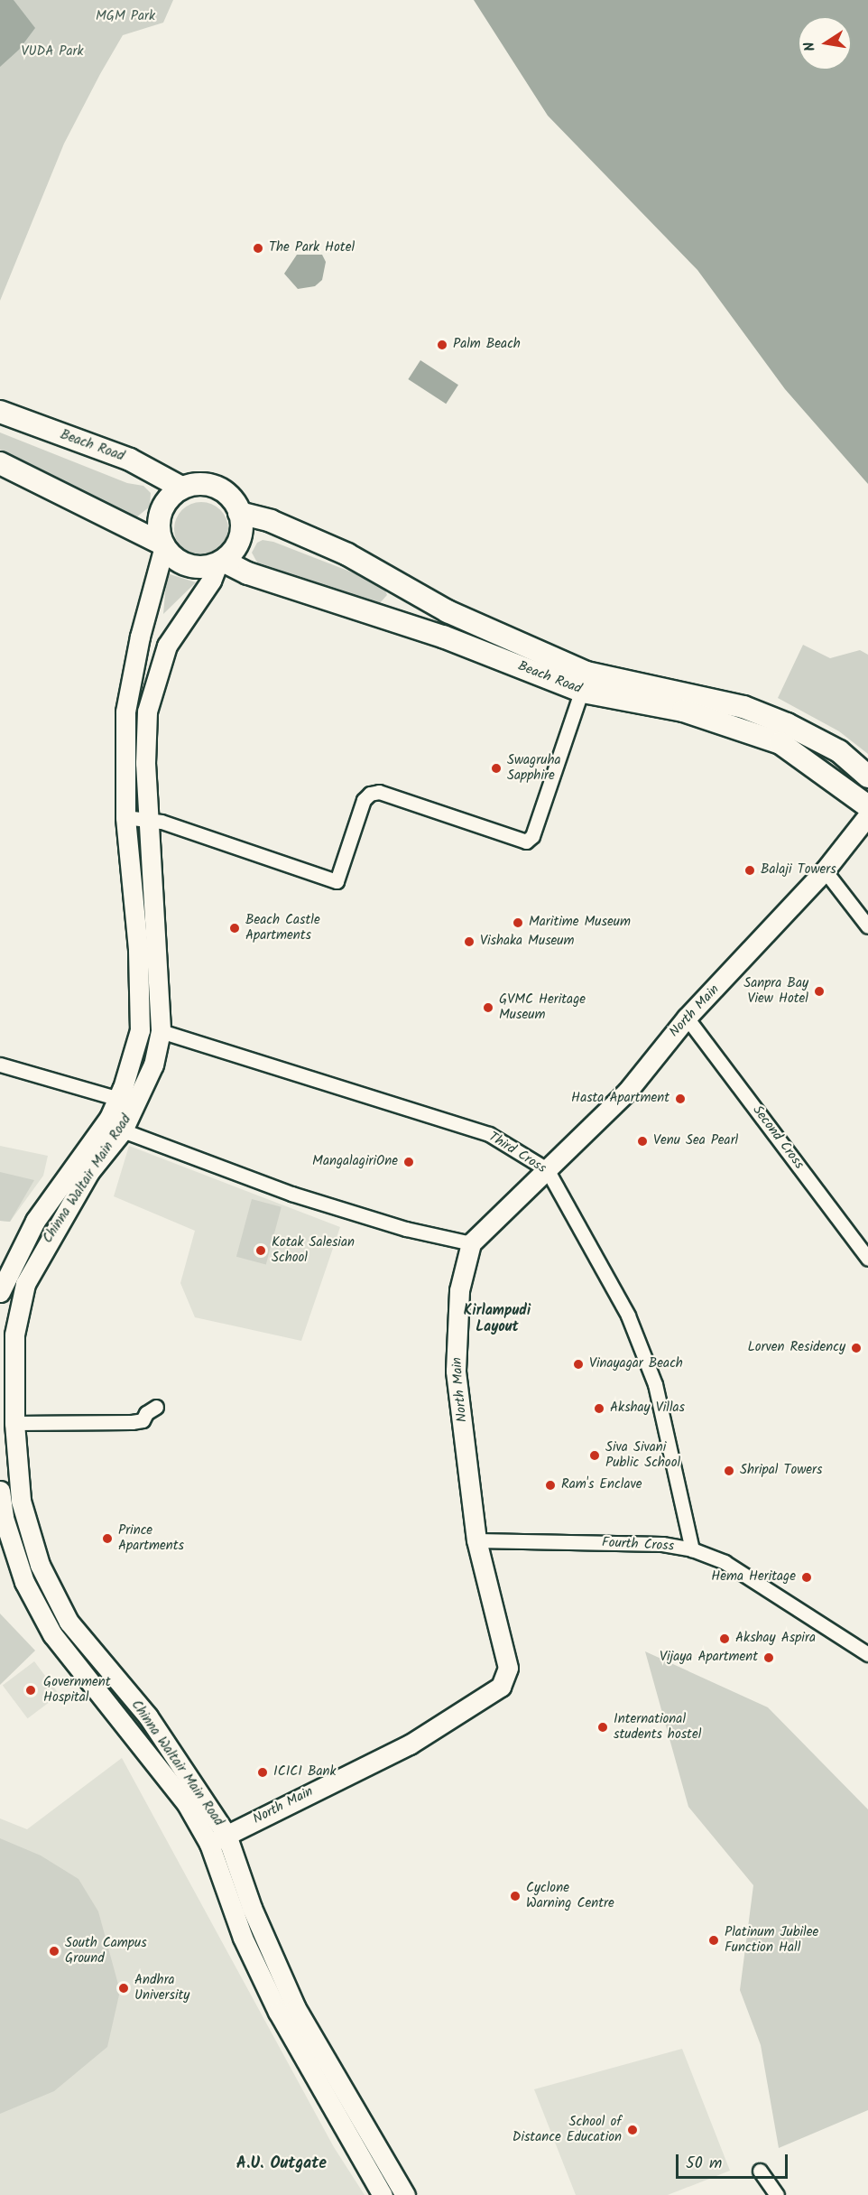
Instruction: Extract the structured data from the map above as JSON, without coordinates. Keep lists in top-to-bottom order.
{
  "streets": {
    "main road": ["Beach Road"],
    "street": [
      "North Main",
      "Second Cross",
      "Third Cross",
      "Chinna Waltair Main Road",
      "Fourth Cross"
    ]
  },
  "crossings": [
    ["Beach Road", "Chinna Waltair Main Road"],
    ["North Main", "Second Cross"],
    ["North Main", "Third Cross"],
    ["North Main", "Chinna Waltair Main Road"],
    ["North Main", "Fourth Cross"],
    ["Third Cross", "Chinna Waltair Main Road"],
    ["Third Cross", "Fourth Cross"]
  ],
  "districts": ["Kirlampudi Layout", "A.U. Outgate"],
  "parks": ["MGM Park", "VUDA Park"],
  "places": [
    "The Park Hotel",
    "Palm Beach",
    "Swagruha Sapphire",
    "Balaji Towers",
    "Maritime Museum",
    "Beach Castle Apartments",
    "Vishaka Museum",
    "Sanpra Bay View Hotel",
    "GVMC Heritage Museum",
    "Hasta Apartment",
    "Venu Sea Pearl",
    "MangalagiriOne",
    "Kotak Salesian School",
    "Lorven Residency",
    "Vinayagar Beach",
    "Akshay Villas",
    "Siva Sivani Public School",
    "Shripal Towers",
    "Ram's Enclave",
    "Prince Apartments",
    "Hema Heritage",
    "Akshay Aspira",
    "Vijaya Apartment",
    "Government Hospital",
    "International students hostel",
    "ICICI Bank",
    "Cyclone Warning Centre",
    "Platinum Jubilee Function Hall",
    "South Campus Ground",
    "Andhra University",
    "School of Distance Education"
  ],
  "scale_bar": "50 m",
  "north": "left"
}
